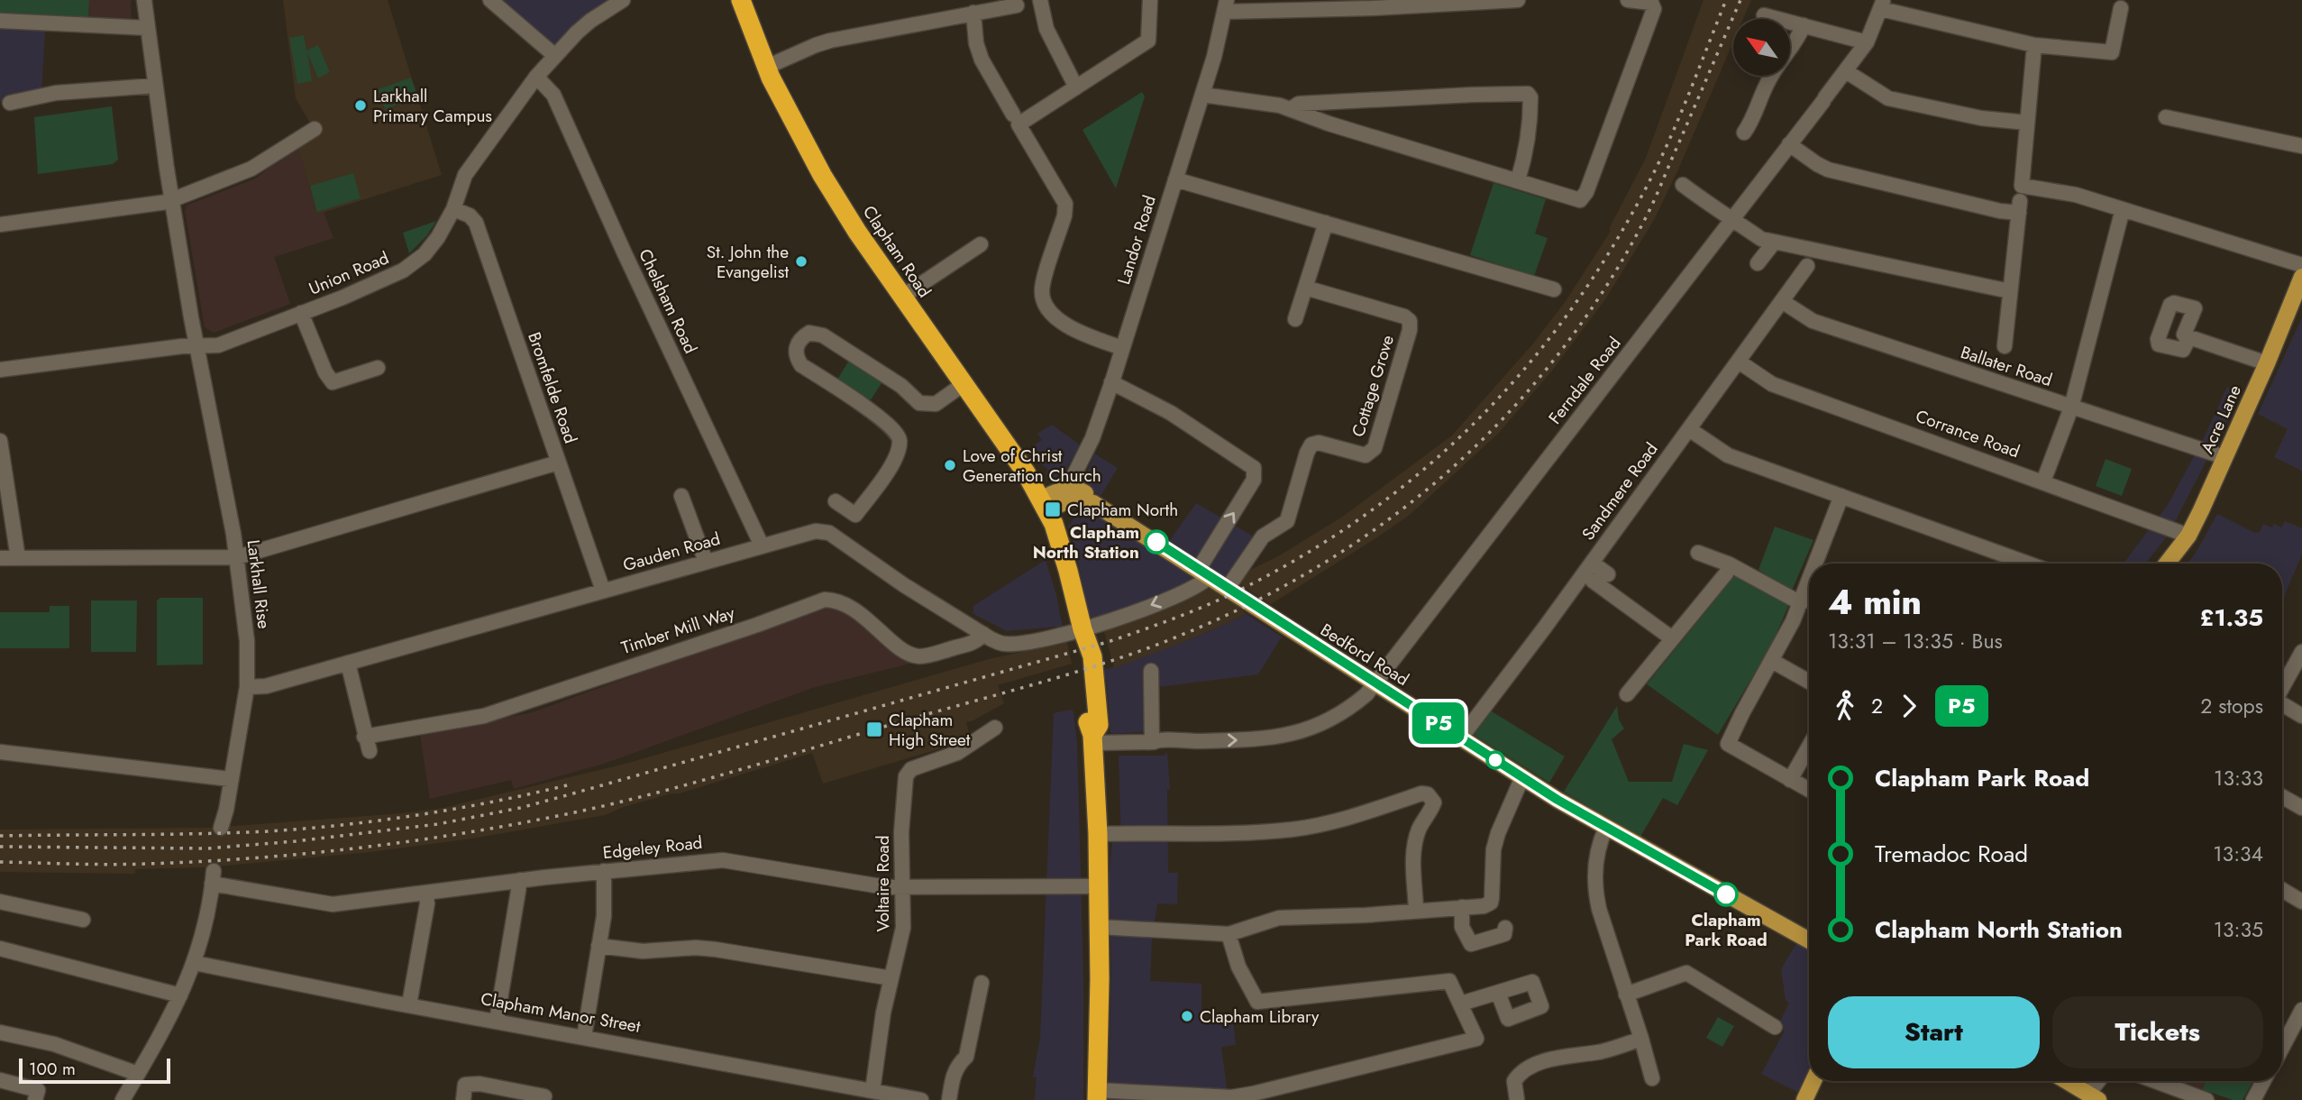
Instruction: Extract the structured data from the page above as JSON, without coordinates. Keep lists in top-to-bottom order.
{
  "streets": {
    "highway": ["Clapham Road"],
    "main road": ["Acre Lane", "Bedford Road"],
    "street": [
      "Landor Road",
      "Union Road",
      "Chelsham Road",
      "Ballater Road",
      "Ferndale Road",
      "Cottage Grove",
      "Bromfelde Road",
      "Corrance Road",
      "Sandmere Road",
      "Gauden Road",
      "Larkhall Rise",
      "Timber Mill Way",
      "Edgeley Road",
      "Voltaire Road",
      "Clapham Manor Street"
    ]
  },
  "crossings": [
    ["Landor Road", "Bedford Road"],
    ["Union Road", "Chelsham Road"],
    ["Union Road", "Bromfelde Road"],
    ["Union Road", "Larkhall Rise"],
    ["Chelsham Road", "Gauden Road"],
    ["Ballater Road", "Acre Lane"],
    ["Ballater Road", "Sandmere Road"],
    ["Ferndale Road", "Bedford Road"],
    ["Cottage Grove", "Bedford Road"],
    ["Bromfelde Road", "Gauden Road"],
    ["Acre Lane", "Corrance Road"],
    ["Corrance Road", "Sandmere Road"],
    ["Sandmere Road", "Bedford Road"],
    ["Gauden Road", "Larkhall Rise"],
    ["Gauden Road", "Timber Mill Way"],
    ["Gauden Road", "Bedford Road"],
    ["Edgeley Road", "Voltaire Road"],
    ["Edgeley Road", "Clapham Manor Street"],
    ["Voltaire Road", "Clapham Manor Street"]
  ],
  "places": {
    "other": [
      "Larkhall Primary Campus",
      "St. John the Evangelist",
      "Love of Christ Generation Church",
      "Clapham North Station",
      "Clapham Park Road",
      "Clapham Library"
    ],
    "transit": ["Clapham North", "Clapham High Street"]
  },
  "lines": ["bus line P5"],
  "scale_bar": "100 m",
  "north": "top left",
  "page": {
    "on_map": "P5",
    "heading": ["4 min", "13:31 – 13:35 · Bus", "£1.35"],
    "legs": ["2", "P5", "2 stops"],
    "list": [
      {
        "name": "Clapham Park Road",
        "value": "13:33"
      },
      {
        "name": "Tremadoc Road",
        "value": "13:34"
      },
      {
        "name": "Clapham North Station",
        "value": "13:35"
      }
    ],
    "buttons": ["Start", "Tickets"],
    "scale": "100 m"
  }
}
